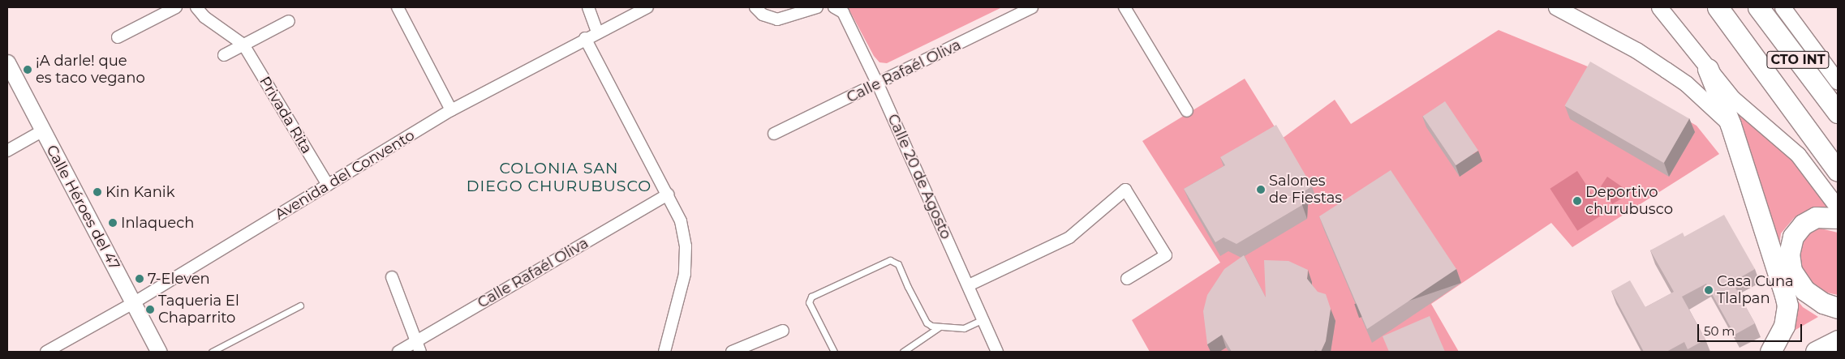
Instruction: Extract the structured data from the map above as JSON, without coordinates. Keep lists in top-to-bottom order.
{
  "streets": {
    "highway": ["CTO INT"],
    "street": [
      "Calle Rafaél Oliva",
      "Privada Rita",
      "Avenida del Convento",
      "Calle 20 de Agosto",
      "Calle Héroes del 47"
    ]
  },
  "crossings": [
    ["Calle Rafaél Oliva", "Calle 20 de Agosto"],
    ["Privada Rita", "Avenida del Convento"],
    ["Avenida del Convento", "Calle Héroes del 47"]
  ],
  "districts": ["COLONIA SAN DIEGO CHURUBUSCO"],
  "places": [
    "¡A darle! que es taco vegano",
    "Salones de Fiestas",
    "Kin Kanik",
    "Deportivo churubusco",
    "Inlaquech",
    "7-Eleven",
    "Casa Cuna Tlalpan",
    "Taqueria El Chaparrito"
  ],
  "scale_bar": "50 m"
}
